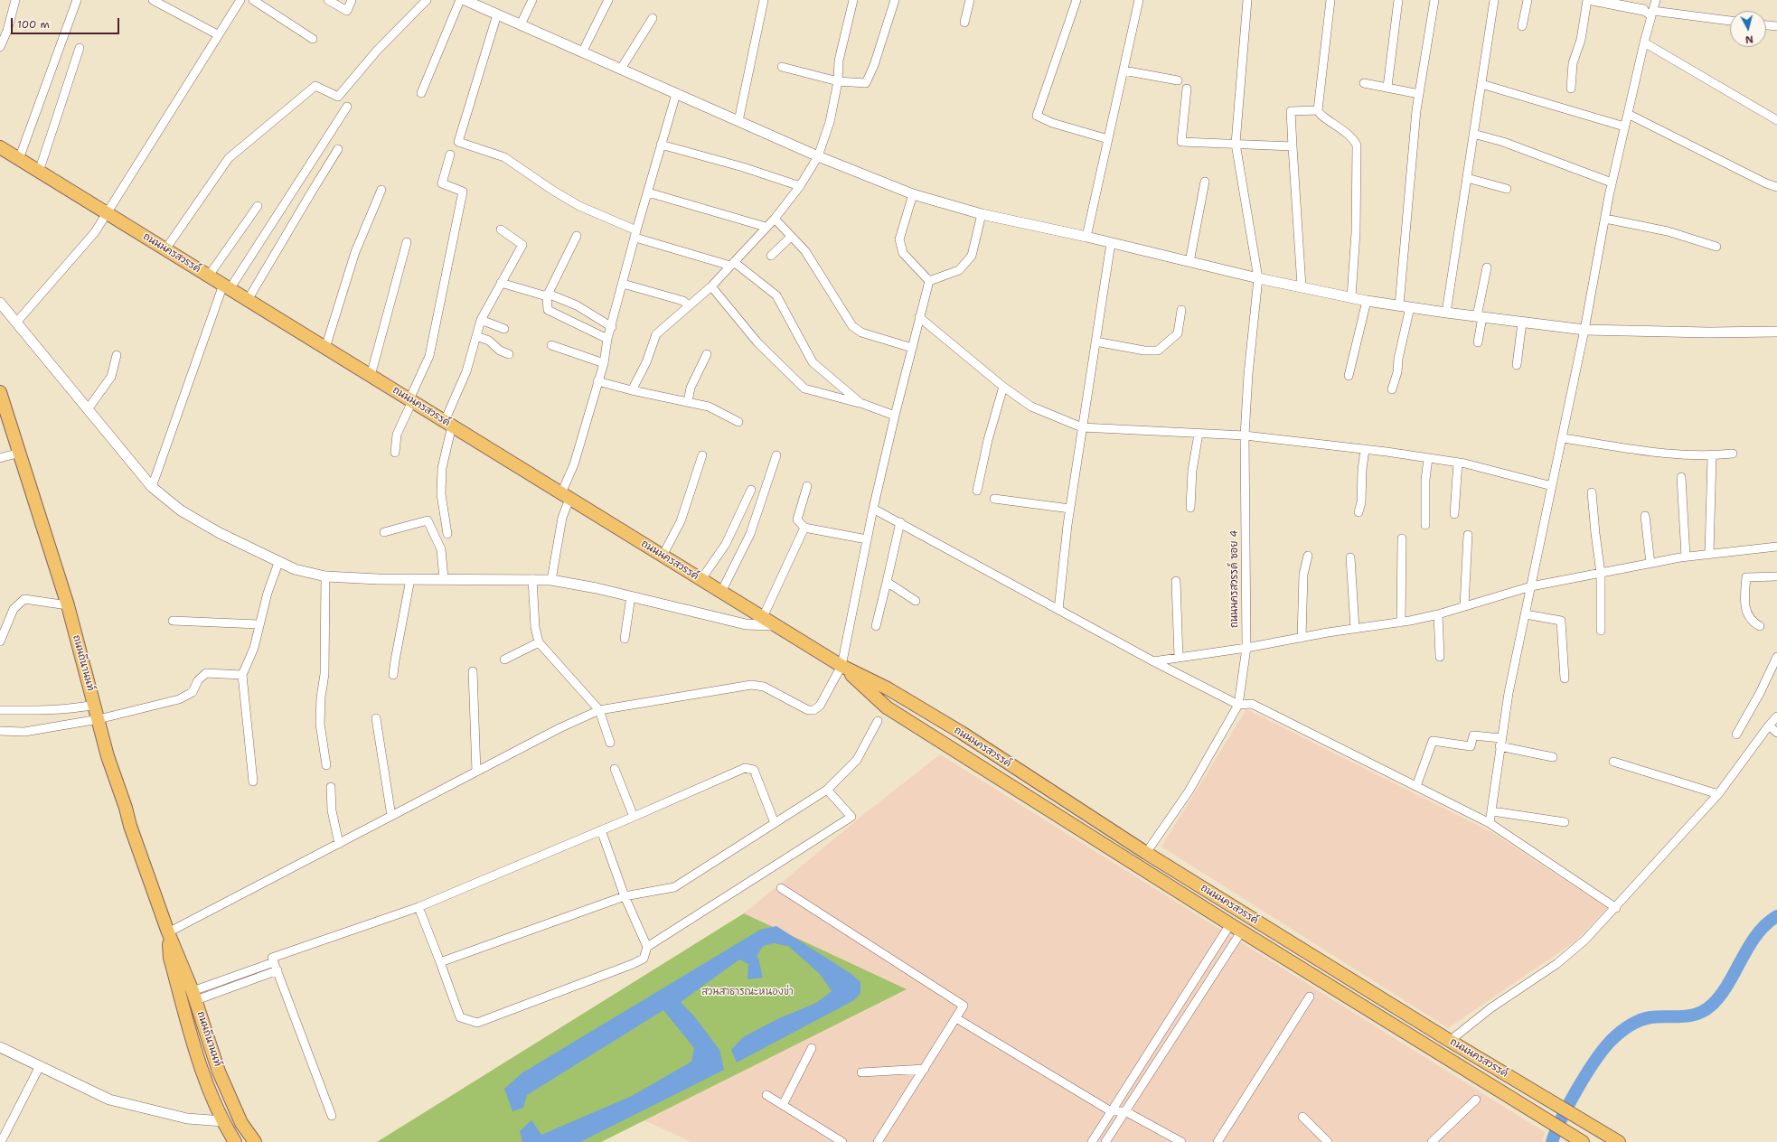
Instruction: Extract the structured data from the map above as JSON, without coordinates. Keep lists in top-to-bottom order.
{
  "streets": {
    "main road": ["ถนนนครสวรรค์", "ถนนถีนานนท์"],
    "street": ["ถนนนครสวรรค์ ซอย 4"]
  },
  "crossings": [
    ["ถนนนครสวรรค์", "ถนนนครสวรรค์ ซอย 4"]
  ],
  "parks": ["สวนสาธารณะหนองข่า"],
  "scale_bar": "100 m",
  "north": "bottom"
}
